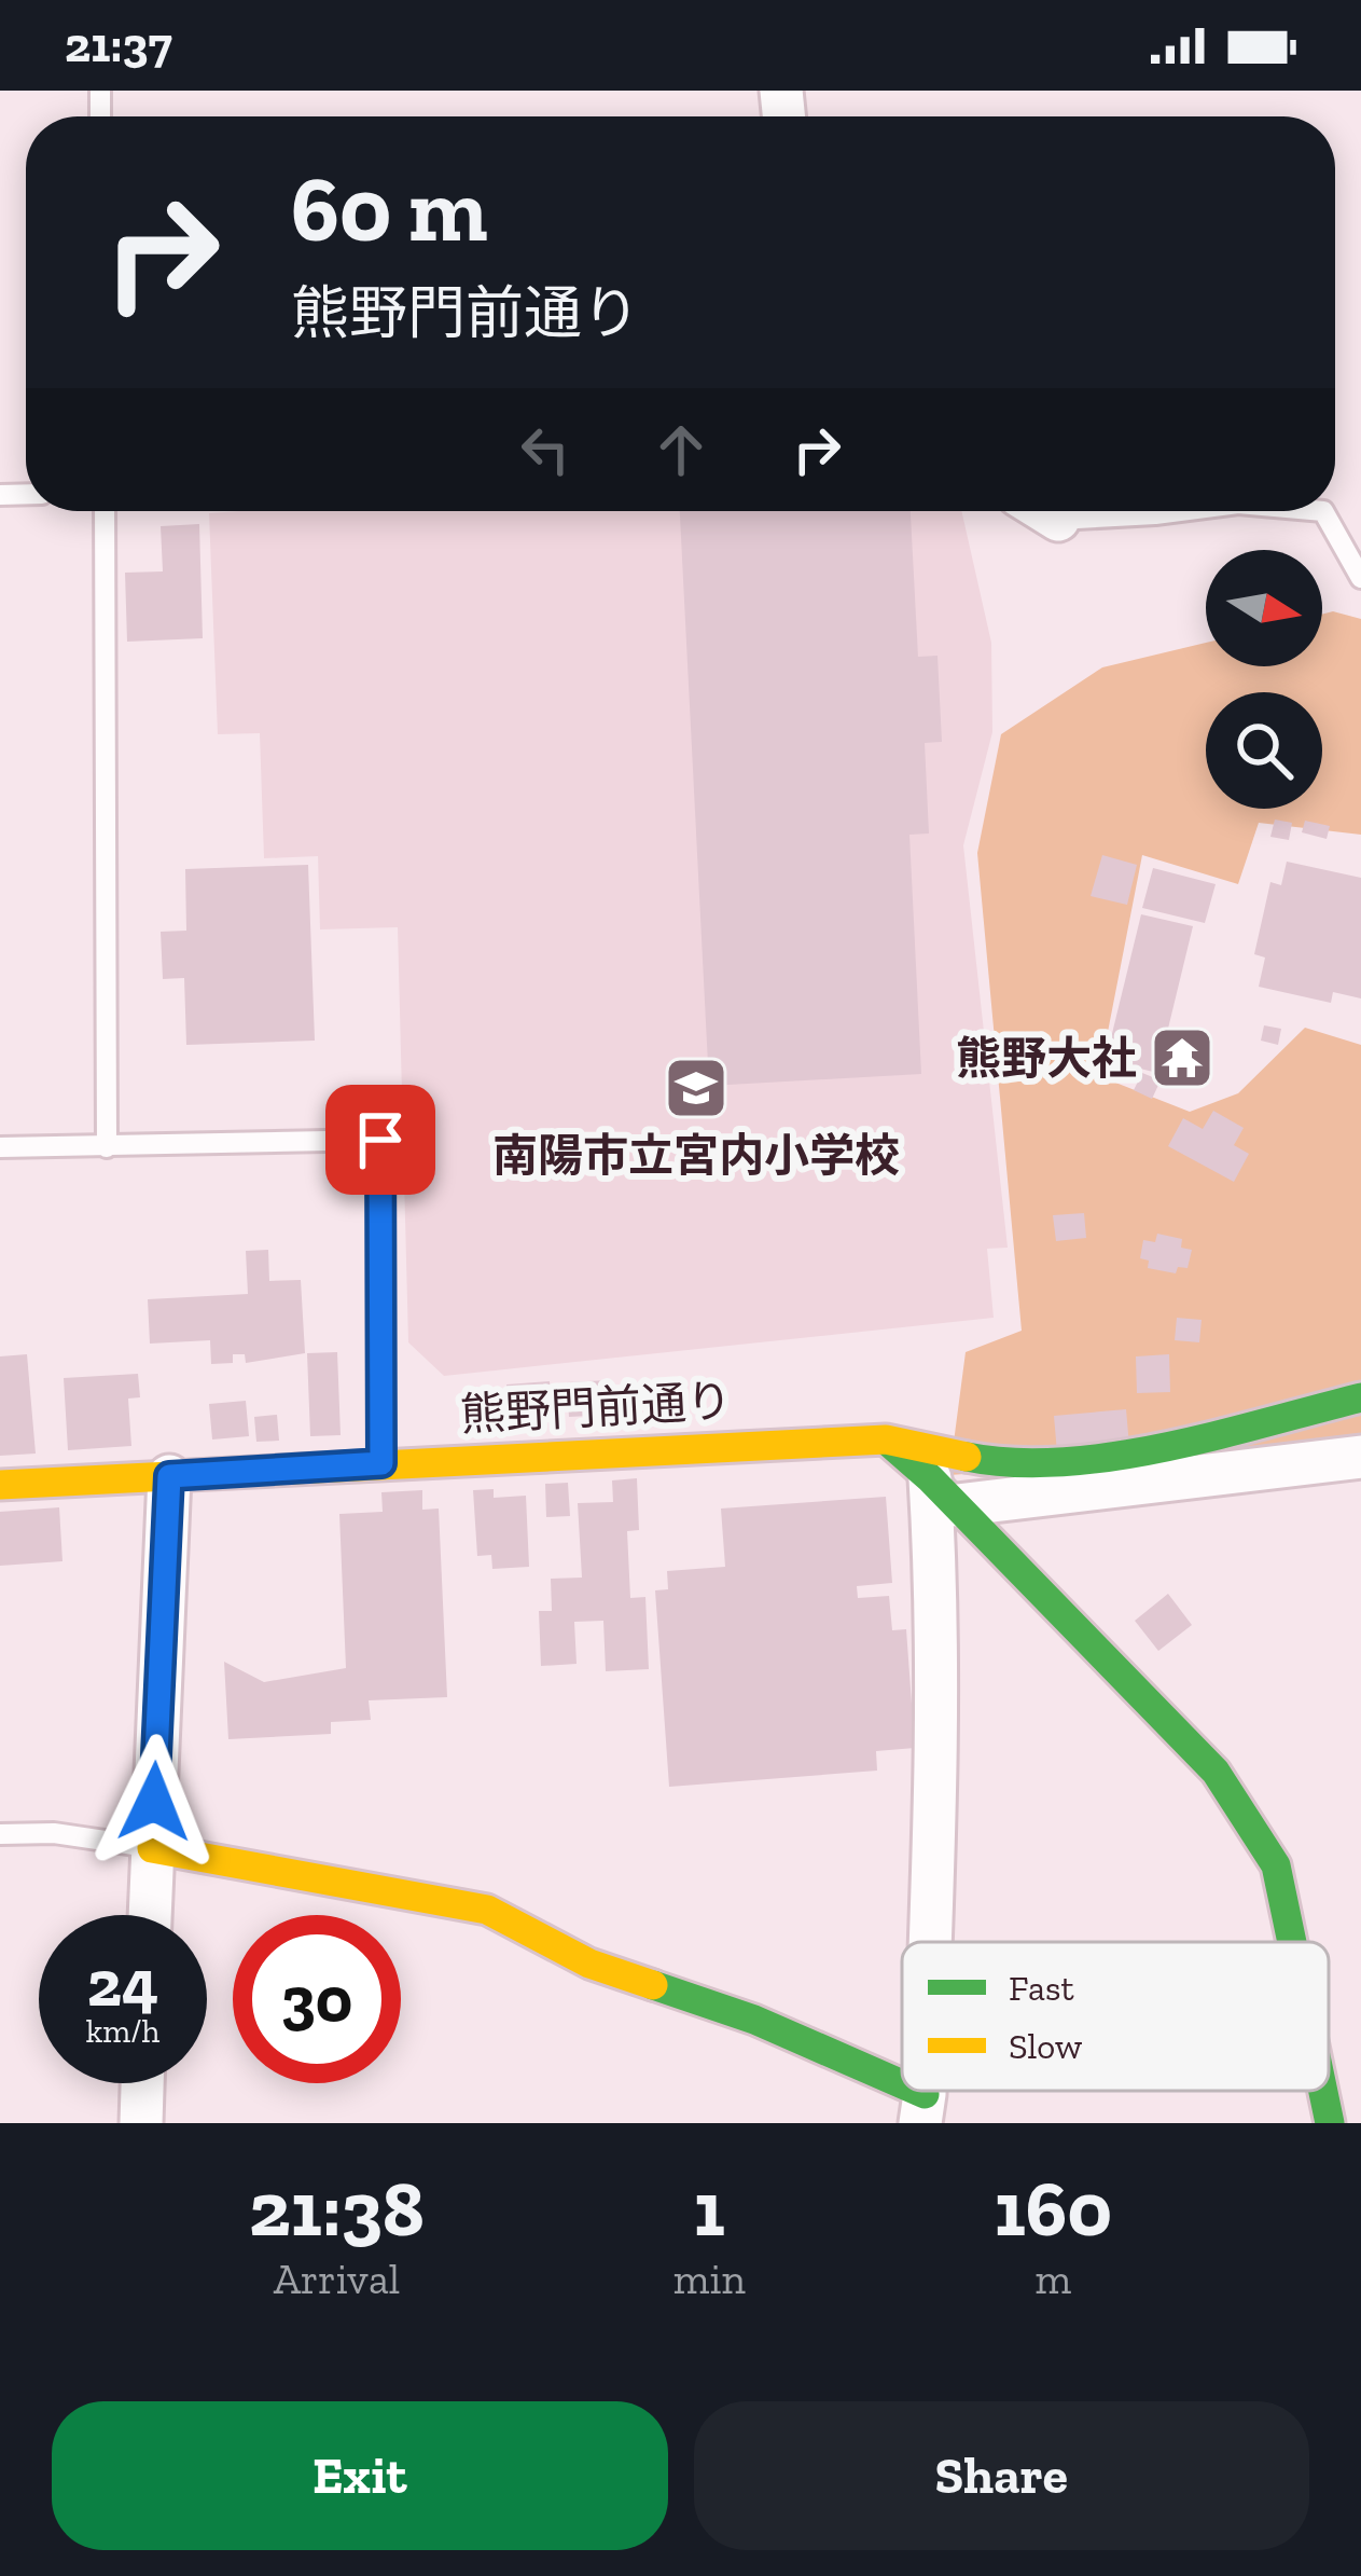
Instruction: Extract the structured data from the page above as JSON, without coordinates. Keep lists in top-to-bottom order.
{
  "streets": {
    "street": ["熊野門前通り"]
  },
  "places": {
    "temple": ["熊野大社"],
    "school or university": ["南陽市立宮内小学校"]
  },
  "legend": ["Fast", "Slow"],
  "north": "right",
  "page": {
    "status": "21:37",
    "turn": ["60 m", "熊野門前通り"],
    "speed": "24 km/h",
    "limit": "30",
    "eta": [
      "21:38",
      "Arrival",
      "1",
      "min",
      "160",
      "m"
    ],
    "buttons": ["Exit", "Share"]
  }
}
